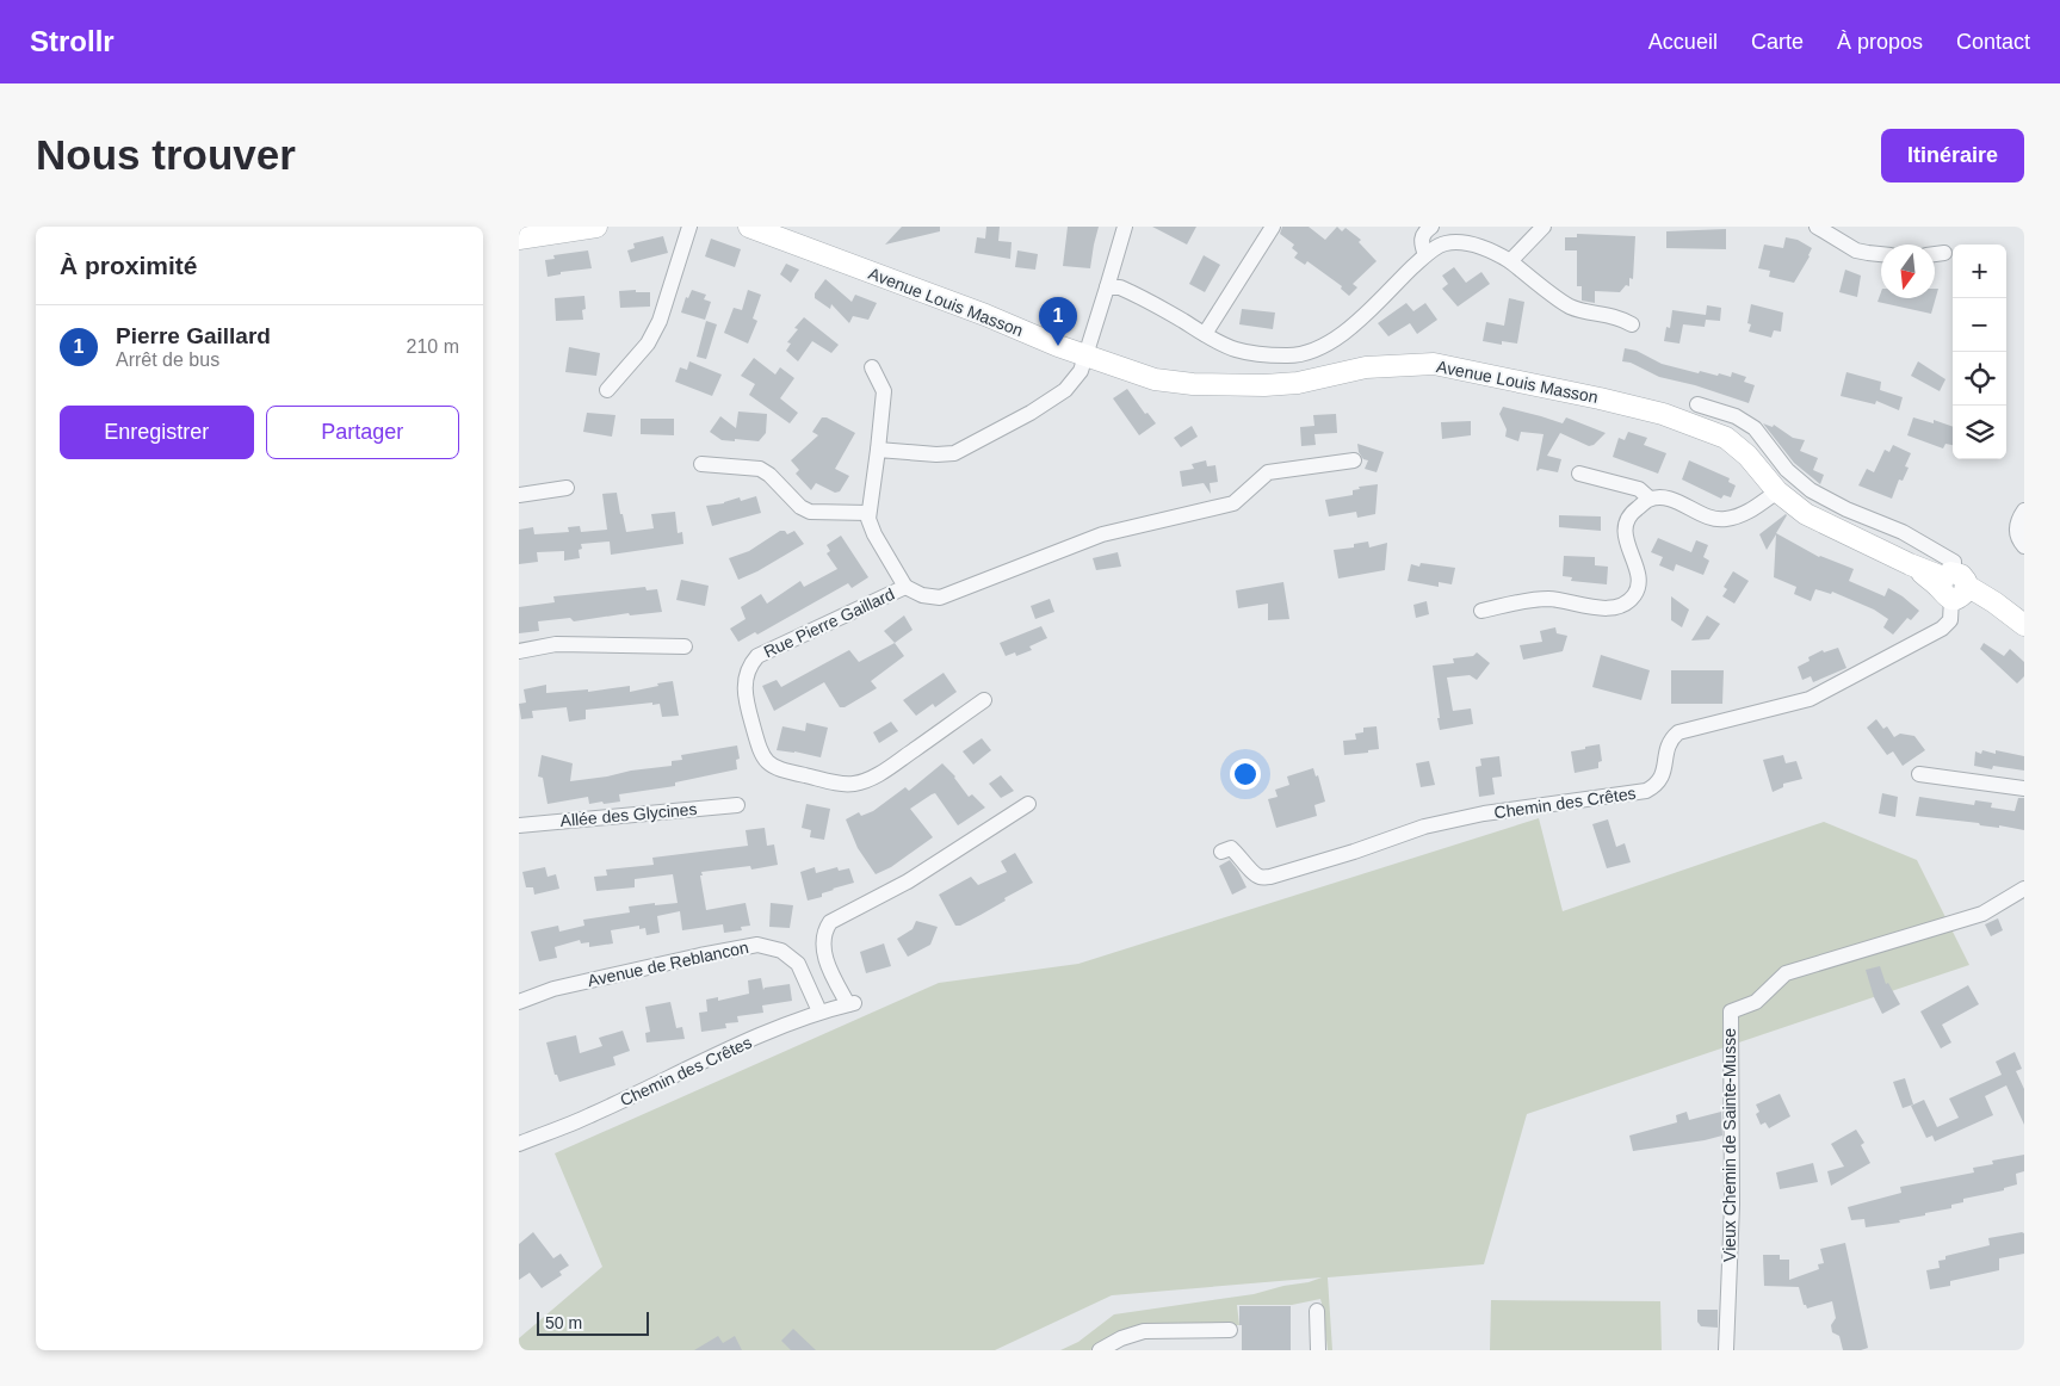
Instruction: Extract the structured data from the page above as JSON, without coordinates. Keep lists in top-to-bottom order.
{
  "streets": {
    "street": [
      "Avenue Louis Masson",
      "Rue Pierre Gaillard",
      "Chemin des Crêtes",
      "Allée des Glycines",
      "Avenue de Reblancon",
      "Vieux Chemin de Sainte-Musse"
    ]
  },
  "crossings": [
    ["Avenue Louis Masson", "Chemin des Crêtes"],
    ["Chemin des Crêtes", "Avenue de Reblancon"]
  ],
  "scale_bar": "50 m",
  "north": "bottom",
  "page": {
    "header": "Strollr",
    "nav": [
      "Accueil",
      "Carte",
      "À propos",
      "Contact"
    ],
    "buttons": [
      "Itinéraire",
      ["Enregistrer", "Partager"]
    ],
    "title": "Nous trouver",
    "heading": "À proximité",
    "map_buttons": ["+", "−"],
    "pins": "1",
    "list": [
      {
        "mark": "1",
        "name": "Pierre Gaillard",
        "note": "Arrêt de bus",
        "value": "210 m"
      }
    ],
    "scale": "50 m"
  }
}
